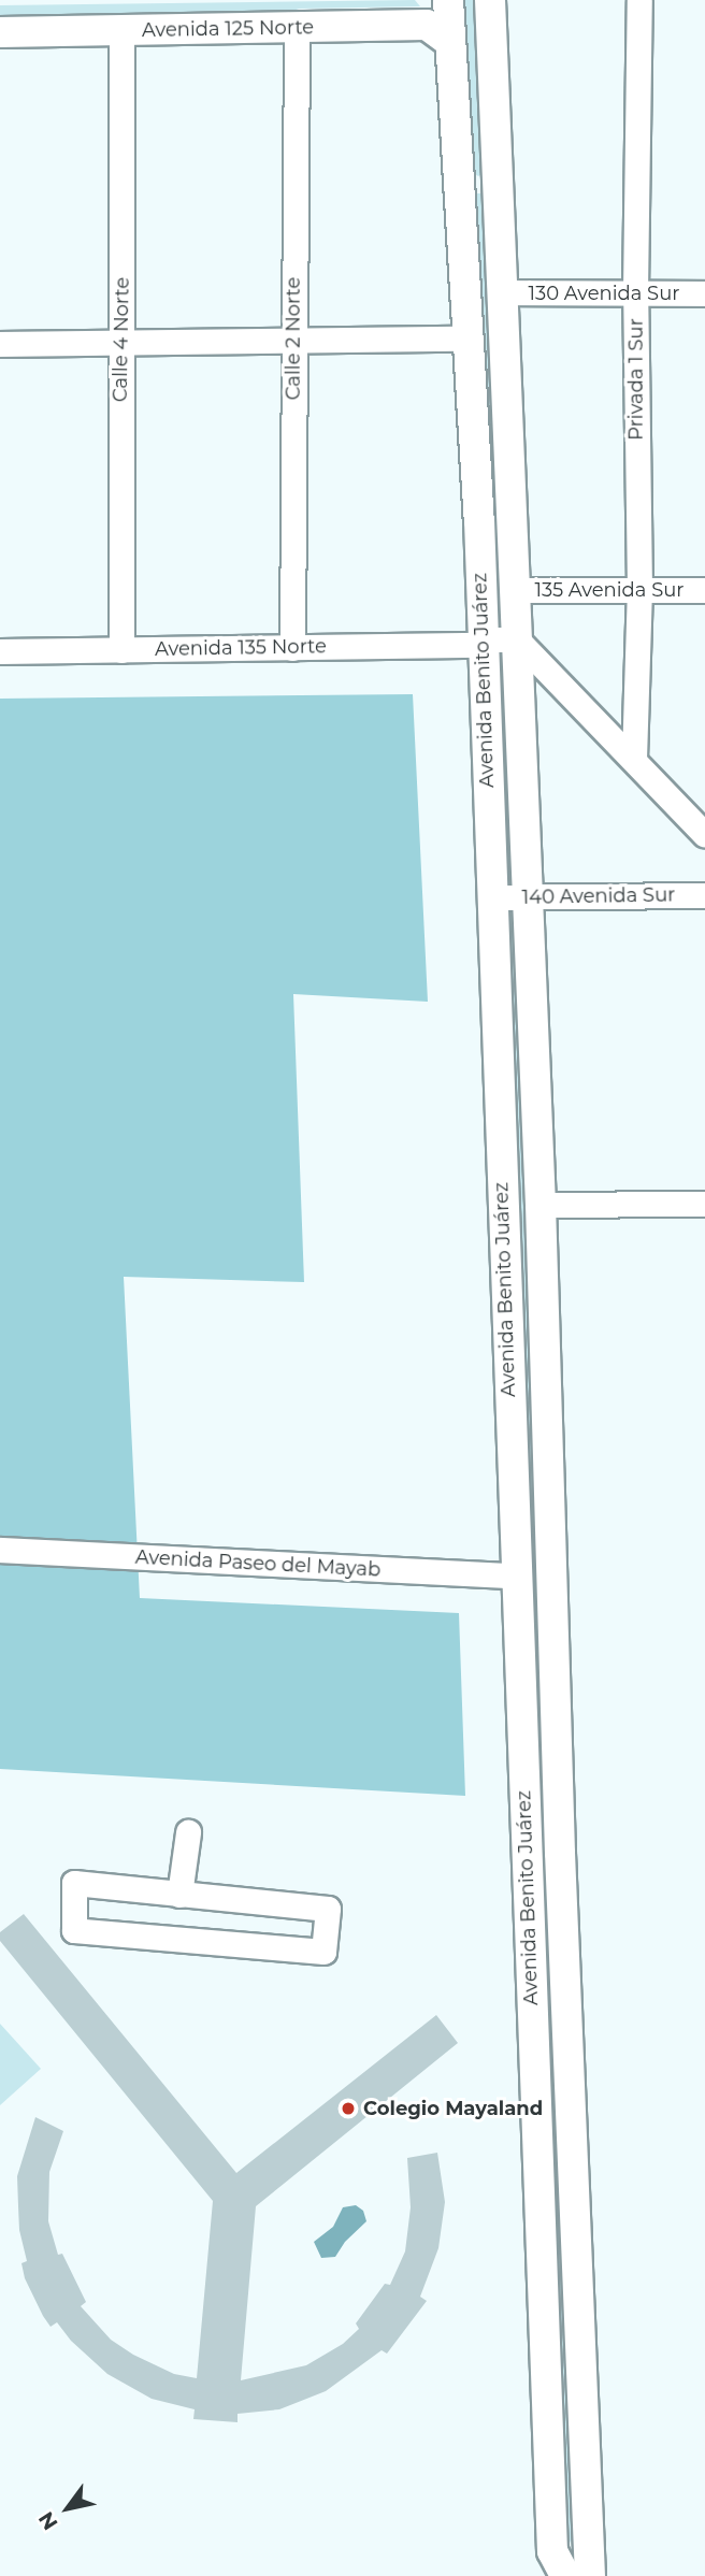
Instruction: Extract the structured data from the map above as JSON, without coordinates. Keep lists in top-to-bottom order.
{
  "streets": {
    "main road": ["Avenida 125 Norte", "Avenida Benito Juárez"],
    "street": [
      "130 Avenida Sur",
      "Calle 2 Norte",
      "Calle 4 Norte",
      "Privada 1 Sur",
      "135 Avenida Sur",
      "Avenida 135 Norte",
      "140 Avenida Sur",
      "Avenida Paseo del Mayab"
    ]
  },
  "crossings": [
    ["Avenida 125 Norte", "Calle 2 Norte"],
    ["Avenida 125 Norte", "Calle 4 Norte"],
    ["Avenida 125 Norte", "Avenida Benito Juárez"],
    ["130 Avenida Sur", "Privada 1 Sur"],
    ["130 Avenida Sur", "Avenida Benito Juárez"],
    ["Calle 2 Norte", "Avenida 135 Norte"],
    ["Calle 4 Norte", "Avenida 135 Norte"],
    ["Privada 1 Sur", "135 Avenida Sur"],
    ["135 Avenida Sur", "Avenida Benito Juárez"],
    ["Avenida 135 Norte", "Avenida Benito Juárez"],
    ["Avenida Benito Juárez", "140 Avenida Sur"],
    ["Avenida Benito Juárez", "Avenida Paseo del Mayab"]
  ],
  "places": ["Colegio Mayaland"],
  "north": "bottom left"
}
